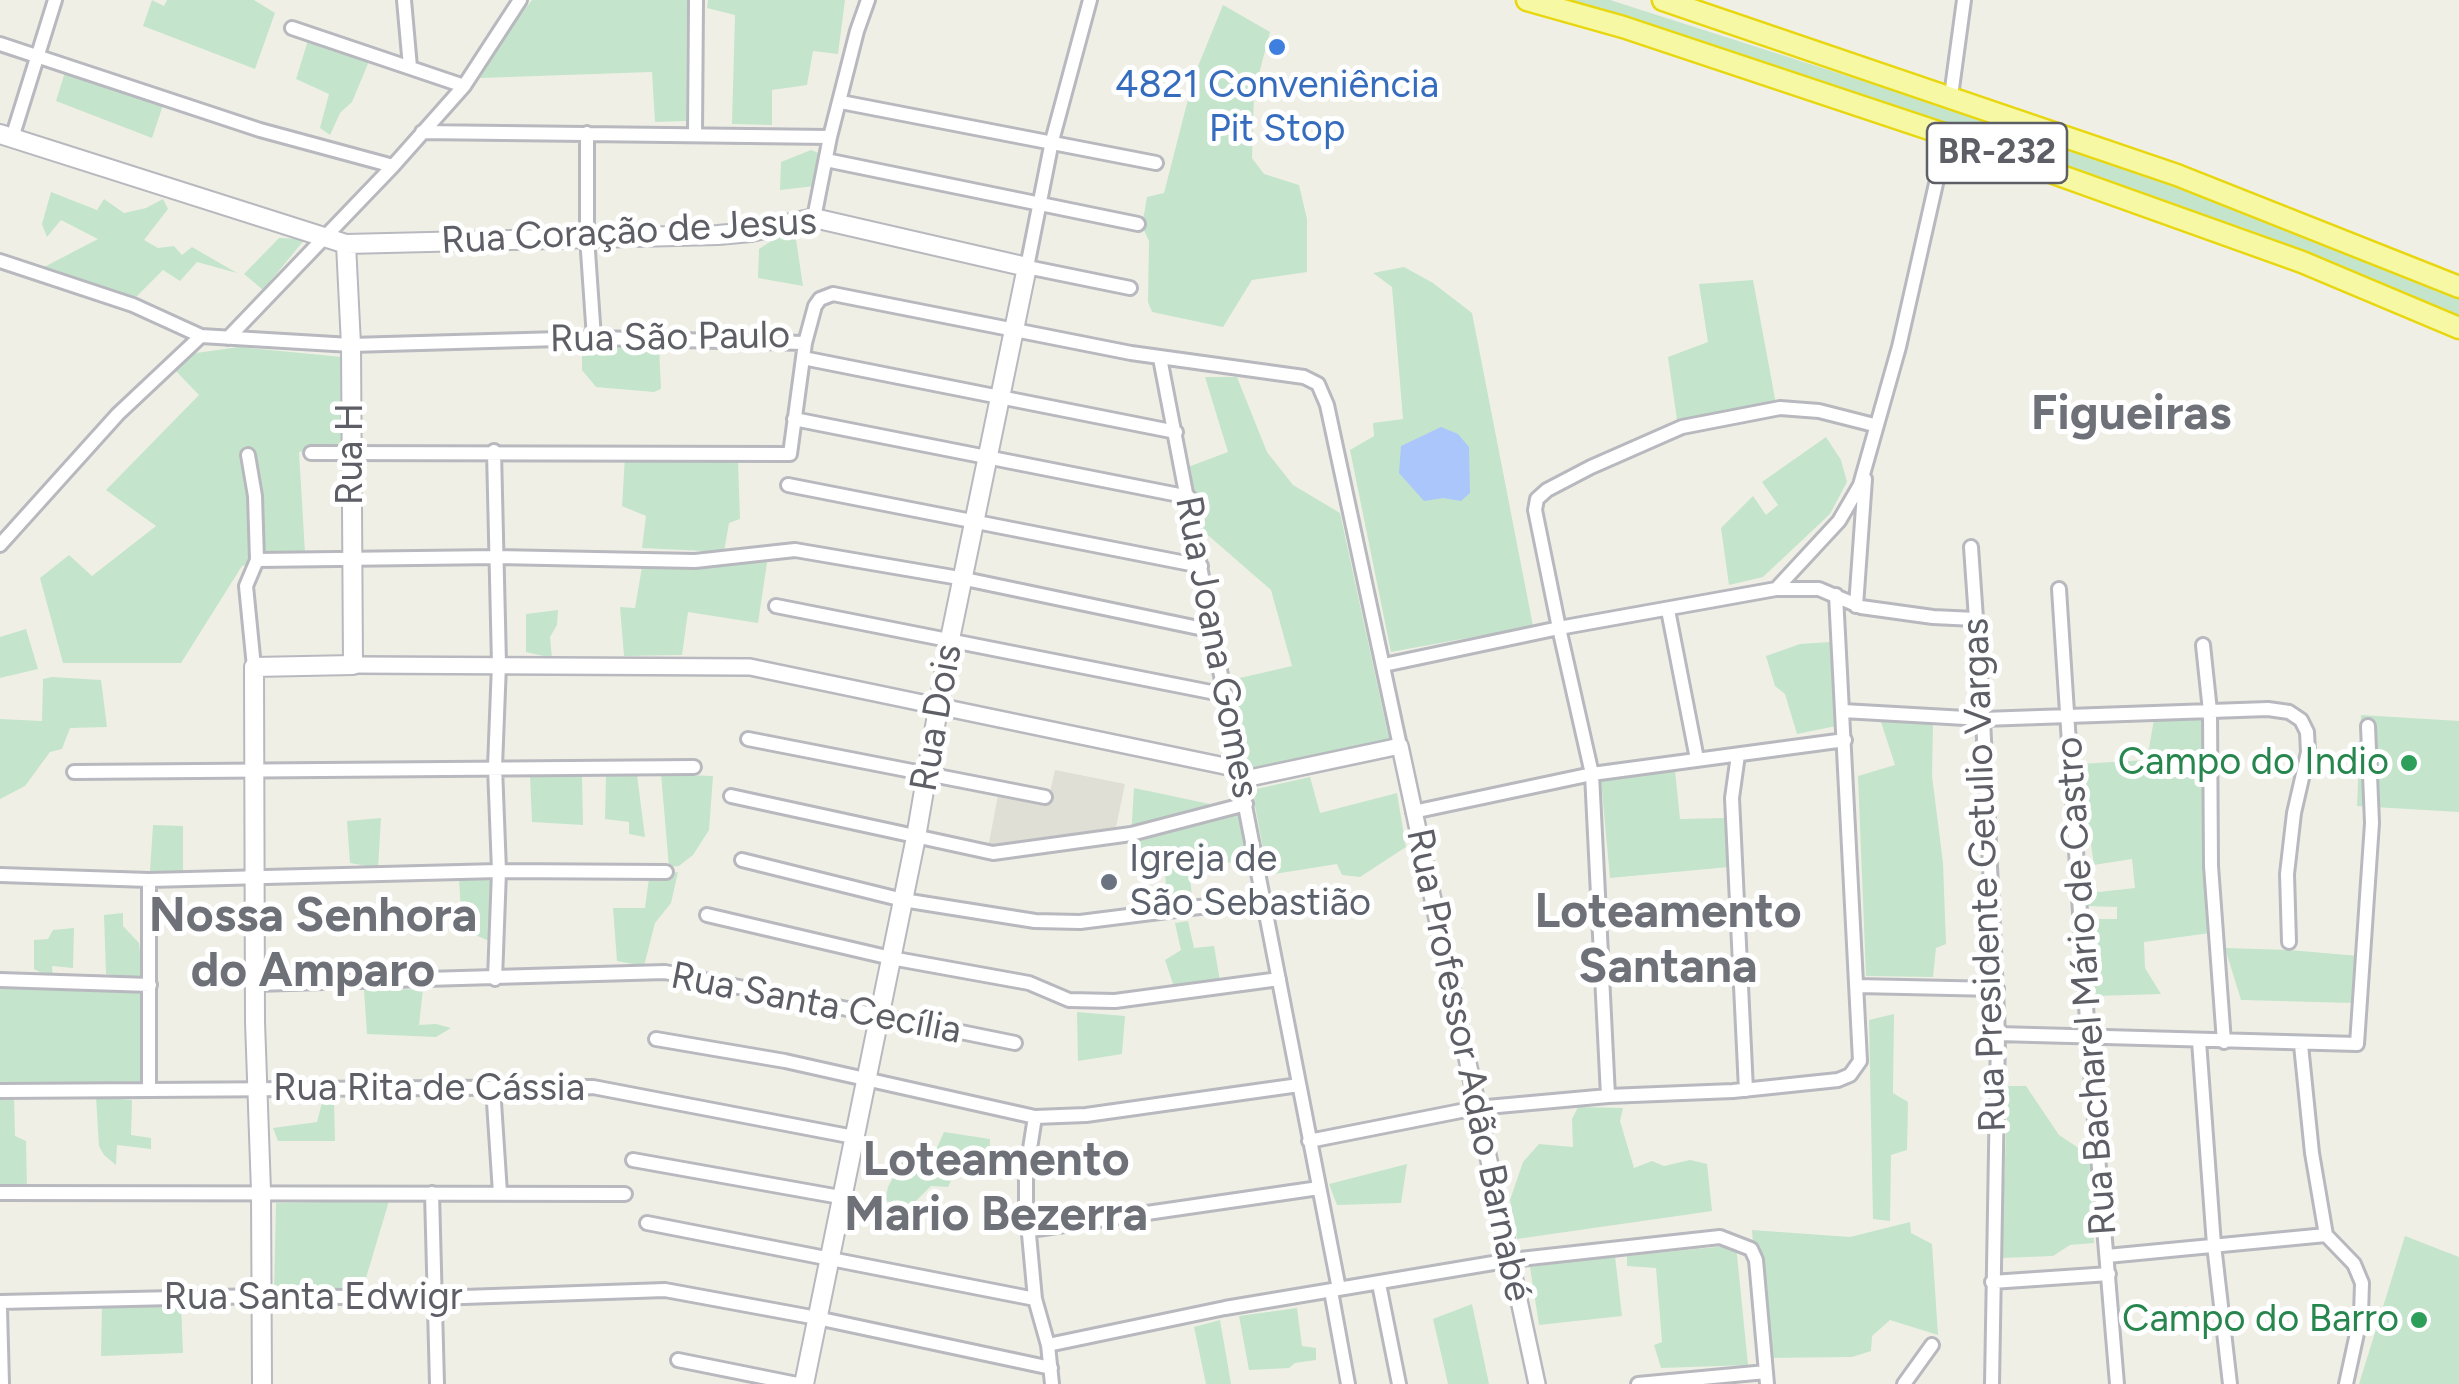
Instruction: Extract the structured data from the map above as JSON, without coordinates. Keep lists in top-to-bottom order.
{
  "streets": {
    "highway": ["BR-232"],
    "main road": ["Rua Coração de Jesus", "Rua H", "Rua Dois"],
    "street": [
      "Rua São Paulo",
      "Rua Joana Gomes",
      "Rua Presidente Getulio Vargas",
      "Rua Bacharel Mário de Castro",
      "Rua Santa Cecília",
      "Rua Professor Adão Barnabé",
      "Rua Rita de Cássia",
      "Rua Santa Edwigr"
    ]
  },
  "crossings": [
    ["Rua Coração de Jesus", "Rua H"],
    ["Rua Coração de Jesus", "Rua Dois"],
    ["Rua São Paulo", "Rua H"],
    ["Rua São Paulo", "Rua Joana Gomes"],
    ["Rua São Paulo", "Rua Dois"],
    ["Rua Dois", "Rua Santa Cecília"],
    ["Rua Dois", "Rua Rita de Cássia"],
    ["Rua Dois", "Rua Santa Edwigr"]
  ],
  "districts": [
    "Figueiras",
    "Loteamento Santana",
    "Nossa Senhora do Amparo",
    "Loteamento Mario Bezerra"
  ],
  "places": [
    "4821 Conveniência Pit Stop",
    "Campo do Indio",
    "Igreja de São Sebastião",
    "Campo do Barro"
  ]
}
